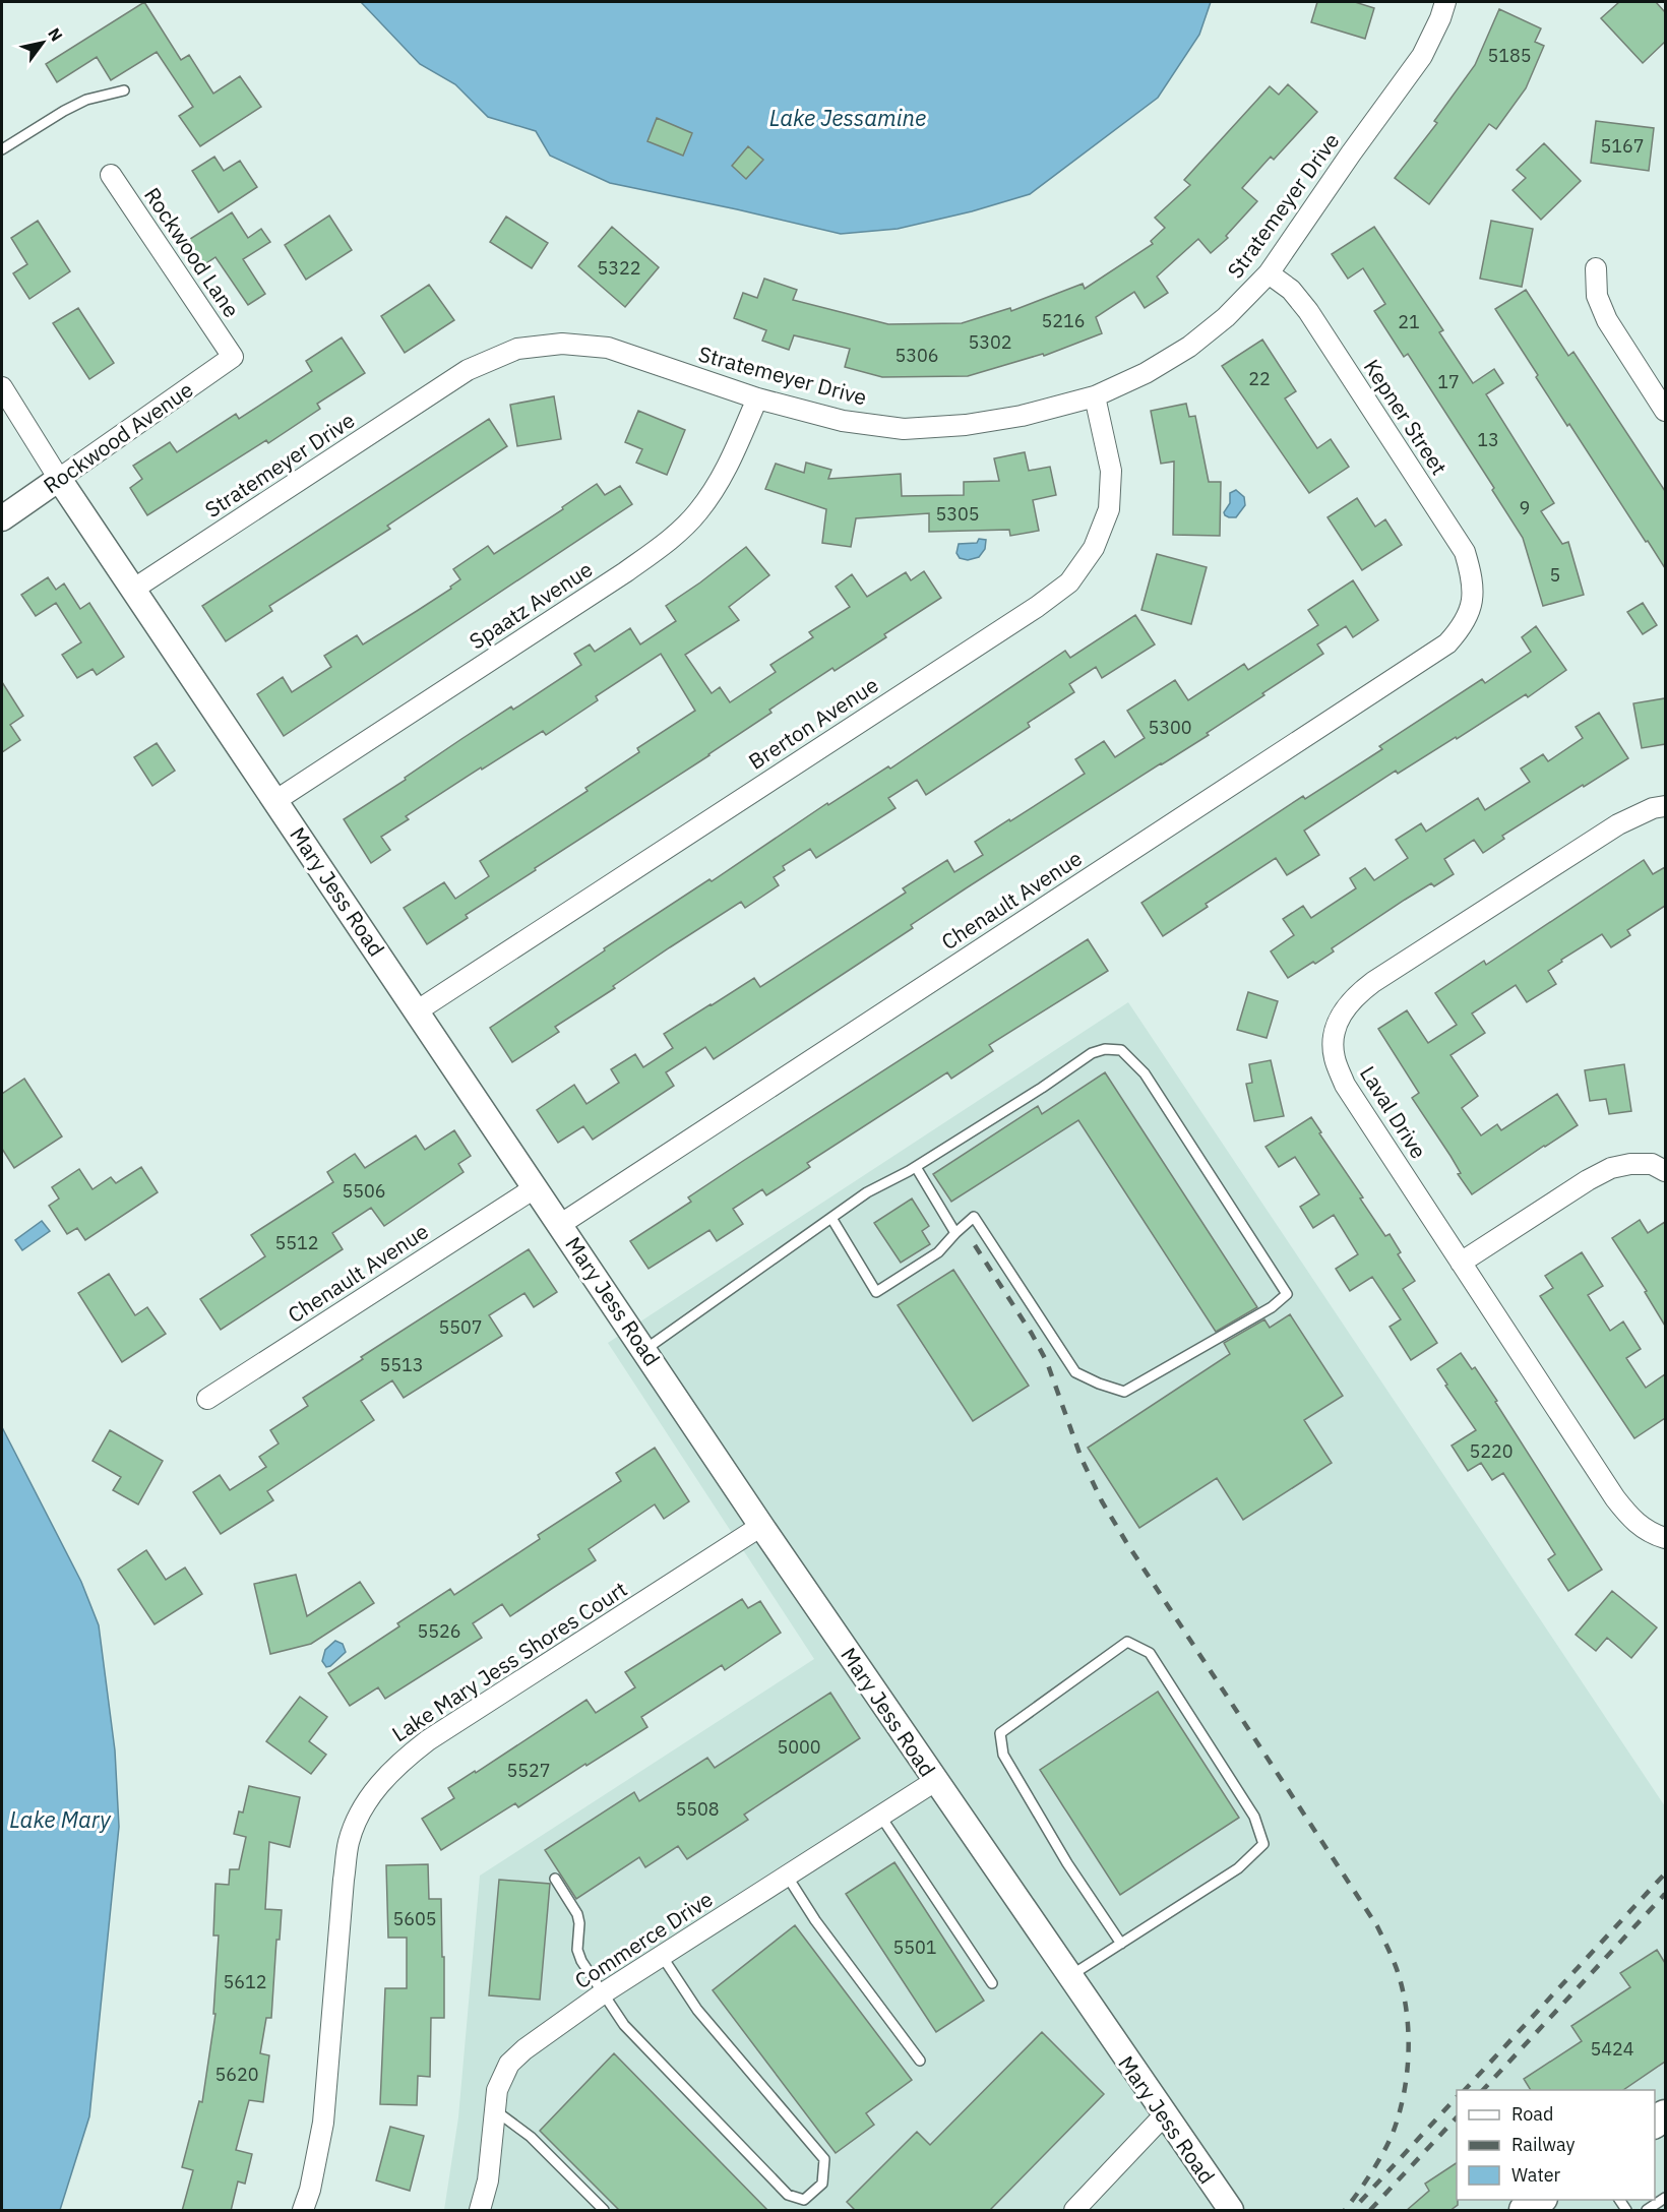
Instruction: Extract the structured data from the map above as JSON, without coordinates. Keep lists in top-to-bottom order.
{
  "streets": {
    "street": [
      "Stratemeyer Drive",
      "Rockwood Lane",
      "Kepner Street",
      "Rockwood Avenue",
      "Spaatz Avenue",
      "Brerton Avenue",
      "Mary Jess Road",
      "Chenault Avenue",
      "Laval Drive",
      "Lake Mary Jess Shores Court",
      "Commerce Drive"
    ]
  },
  "crossings": [
    ["Stratemeyer Drive", "Kepner Street"],
    ["Stratemeyer Drive", "Spaatz Avenue"],
    ["Stratemeyer Drive", "Brerton Avenue"],
    ["Stratemeyer Drive", "Mary Jess Road"],
    ["Rockwood Lane", "Rockwood Avenue"],
    ["Kepner Street", "Chenault Avenue"],
    ["Rockwood Avenue", "Mary Jess Road"],
    ["Spaatz Avenue", "Mary Jess Road"],
    ["Brerton Avenue", "Mary Jess Road"],
    ["Mary Jess Road", "Chenault Avenue"],
    ["Mary Jess Road", "Lake Mary Jess Shores Court"],
    ["Mary Jess Road", "Commerce Drive"]
  ],
  "water": ["Lake Jessamine", "Lake Mary"],
  "house_numbers": [
    "5185",
    "5167",
    "5322",
    "5216",
    "21",
    "5302",
    "5306",
    "22",
    "17",
    "13",
    "9",
    "5305",
    "5",
    "5300",
    "5506",
    "5512",
    "5507",
    "5513",
    "5220",
    "5526",
    "5000",
    "5527",
    "5508",
    "5605",
    "5501",
    "5612",
    "5424",
    "5620"
  ],
  "legend": ["Road", "Railway", "Water"],
  "north": "top right"
}
